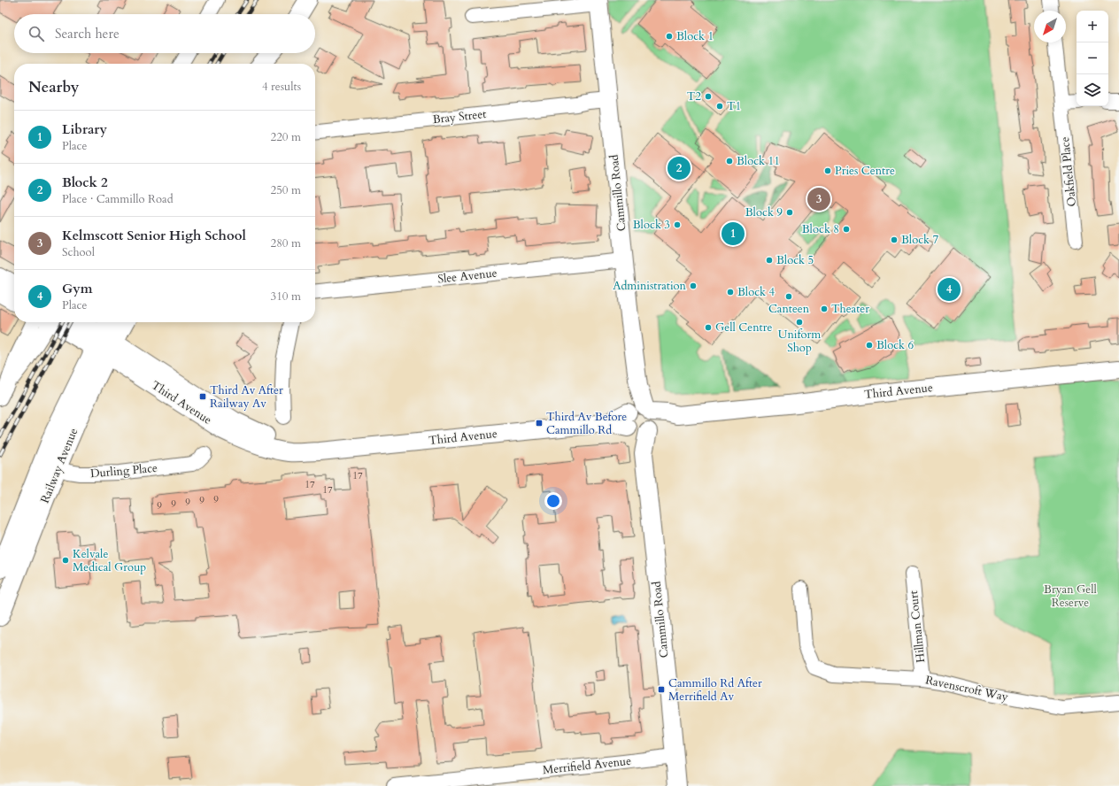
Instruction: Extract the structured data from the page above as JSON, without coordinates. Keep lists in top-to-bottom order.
{
  "streets": {
    "main road": ["Cammillo Road", "Third Avenue", "Railway Avenue"],
    "street": [
      "Bray Street",
      "Oakfield Place",
      "Slee Avenue",
      "Durling Place",
      "Hillman Court",
      "Ravenscroft Way",
      "Merrifield Avenue"
    ]
  },
  "crossings": [
    ["Bray Street", "Cammillo Road"],
    ["Cammillo Road", "Slee Avenue"],
    ["Cammillo Road", "Third Avenue"],
    ["Cammillo Road", "Merrifield Avenue"],
    ["Third Avenue", "Railway Avenue"],
    ["Railway Avenue", "Durling Place"],
    ["Hillman Court", "Ravenscroft Way"]
  ],
  "parks": ["Bryan Gell Reserve"],
  "places": {
    "other": [
      "Block 1",
      "T2",
      "T1",
      "Block 11",
      "Pries Centre",
      "Block 9",
      "Block 3",
      "Block 8",
      "Block 7",
      "Block 5",
      "Administration",
      "Block 4",
      "Canteen",
      "Theater",
      "Uniform Shop",
      "Gell Centre",
      "Block 6",
      "Kelvale Medical Group"
    ],
    "transit": ["Third Av After Railway Av", "Third Av Before Cammillo Rd", "Cammillo Rd After Merrifield Av"]
  },
  "house_numbers": [
    "17",
    "17",
    "17",
    "9",
    "9",
    "9",
    "9",
    "9"
  ],
  "north": "bottom left",
  "page": {
    "map_buttons": ["+", "−"],
    "search": "Search here",
    "heading": ["Nearby", "4 results"],
    "list": [
      {
        "mark": "1",
        "name": "Library",
        "note": "Place",
        "value": "220 m"
      },
      {
        "mark": "2",
        "name": "Block 2",
        "note": "Place · Cammillo Road",
        "value": "250 m"
      },
      {
        "mark": "3",
        "name": "Kelmscott Senior High School",
        "note": "School",
        "value": "280 m"
      },
      {
        "mark": "4",
        "name": "Gym",
        "note": "Place",
        "value": "310 m"
      }
    ],
    "pins": [
      "2",
      "3",
      "1",
      "4"
    ]
  }
}
